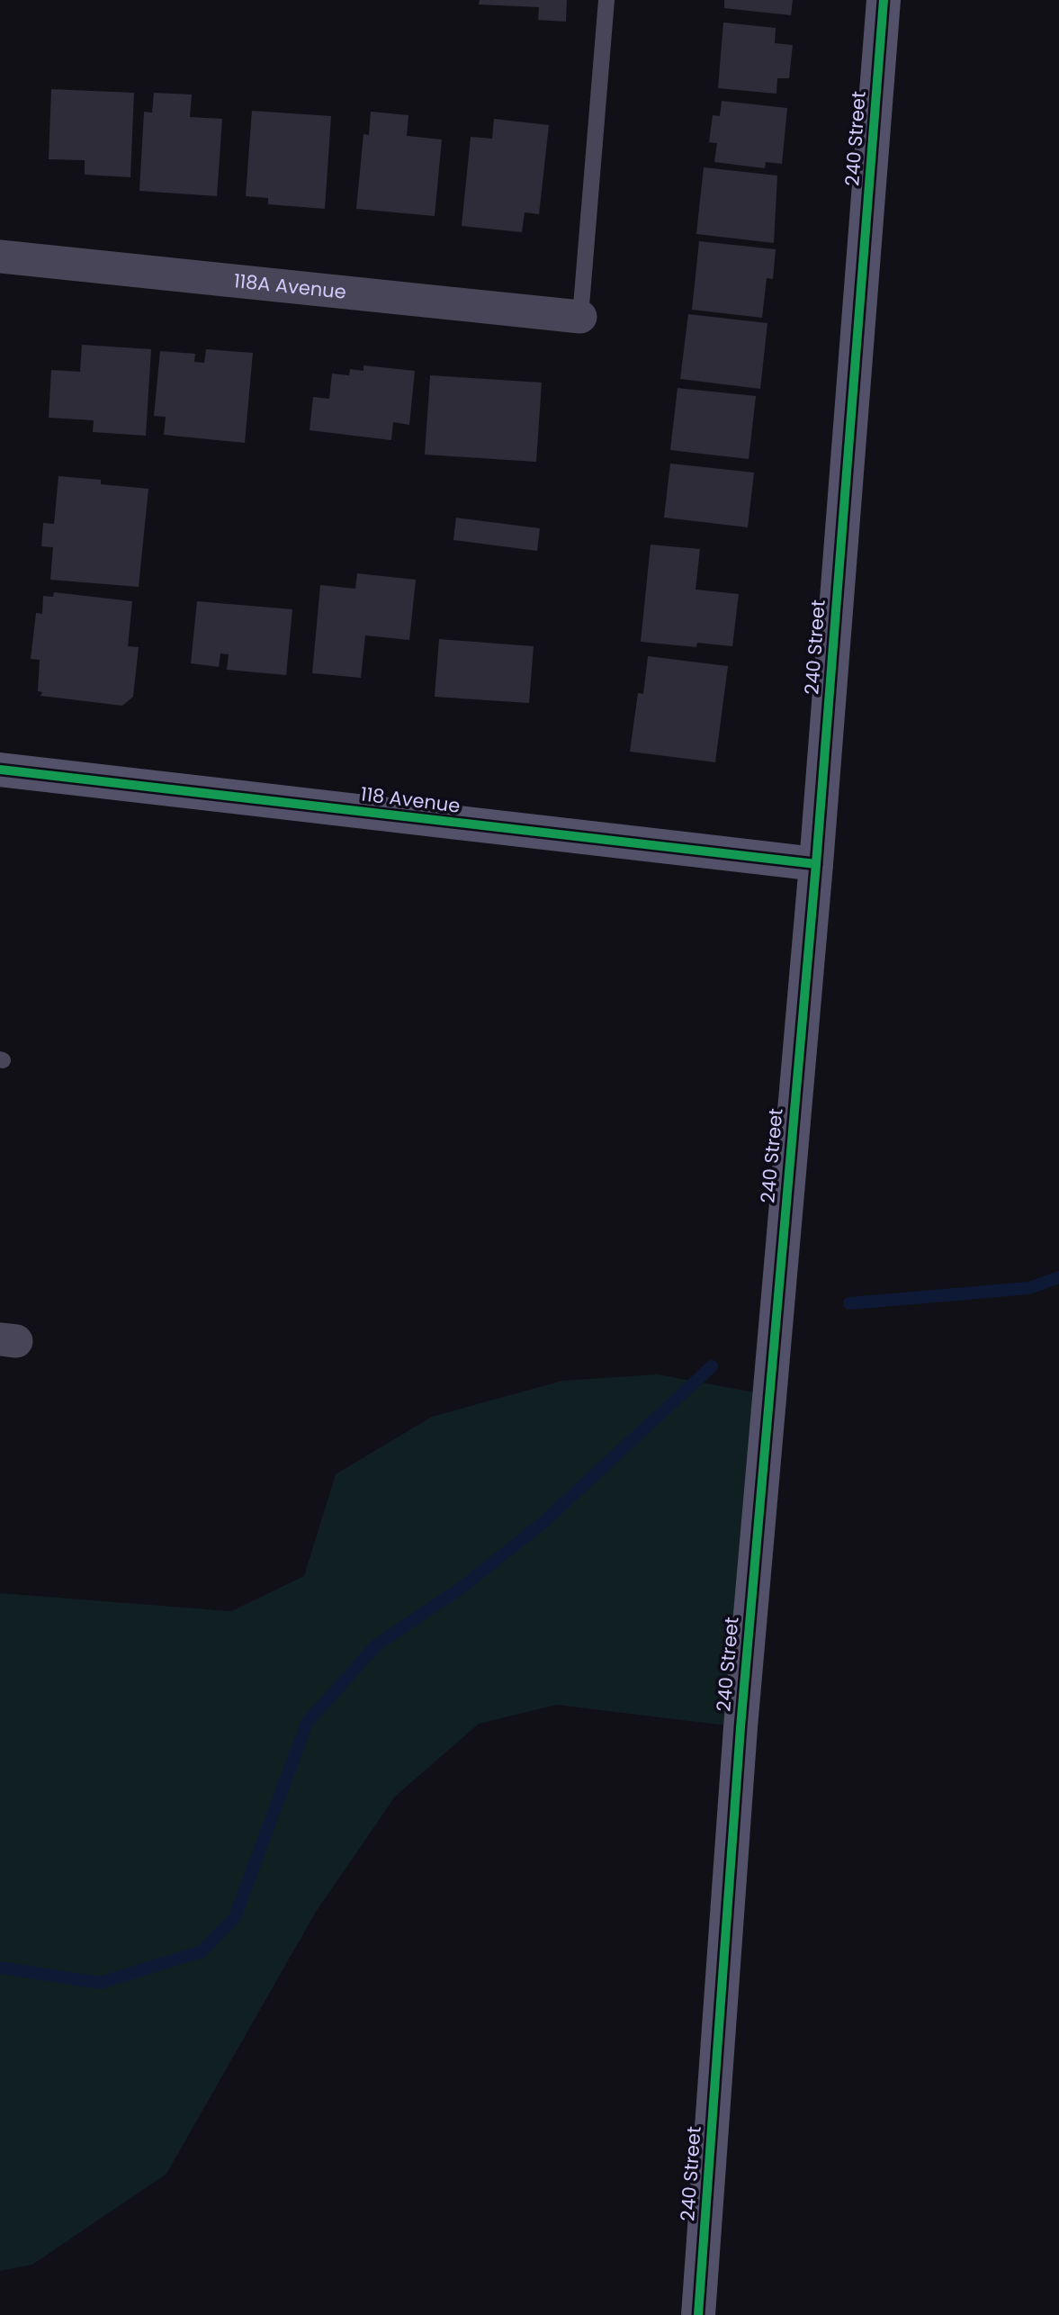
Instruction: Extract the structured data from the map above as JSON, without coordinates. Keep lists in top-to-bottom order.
{
  "streets": {
    "main road": ["240 Street", "118 Avenue"],
    "street": ["118A Avenue"]
  },
  "crossings": [
    ["240 Street", "118 Avenue"]
  ]
}
